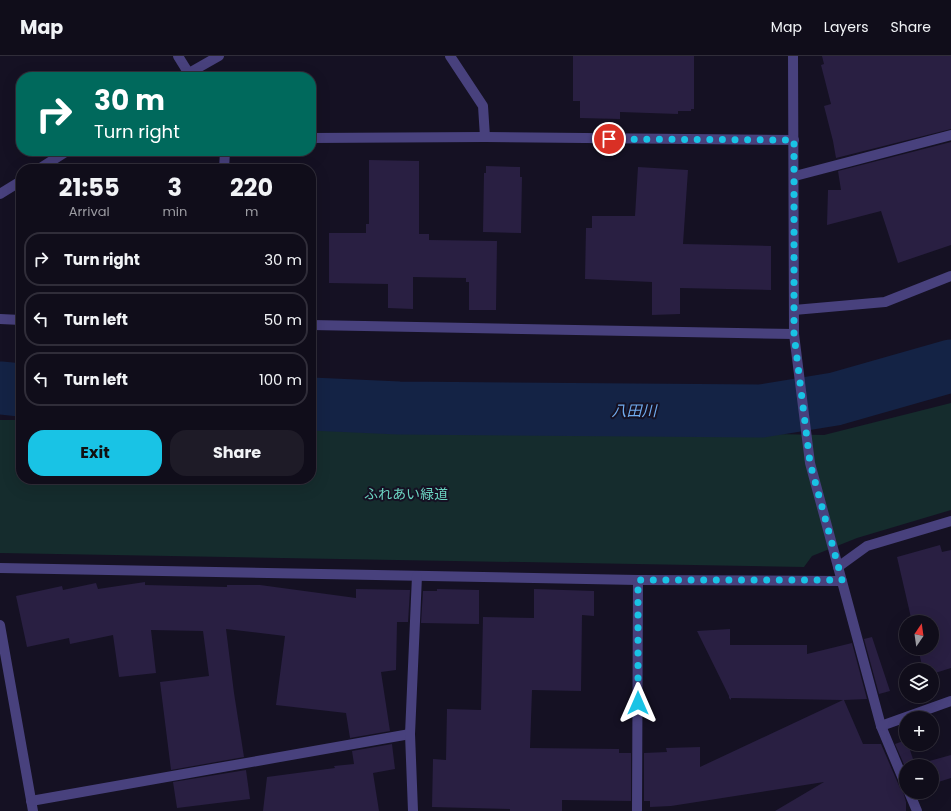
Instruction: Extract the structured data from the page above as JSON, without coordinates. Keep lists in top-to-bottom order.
{
  "water": ["八田川"],
  "parks": ["ふれあい緑道"],
  "north": "top",
  "page": {
    "header": "Map",
    "nav": ["Map", "Layers", "Share"],
    "turn": ["30 m", "Turn right"],
    "eta": [
      "21:55",
      "Arrival",
      "3",
      "min",
      "220",
      "m"
    ],
    "list": [
      {
        "name": "Turn right",
        "value": "30 m"
      },
      {
        "name": "Turn left",
        "value": "50 m"
      },
      {
        "name": "Turn left",
        "value": "100 m"
      }
    ],
    "buttons": ["Exit", "Share"],
    "map_buttons": ["+", "−"]
  }
}
